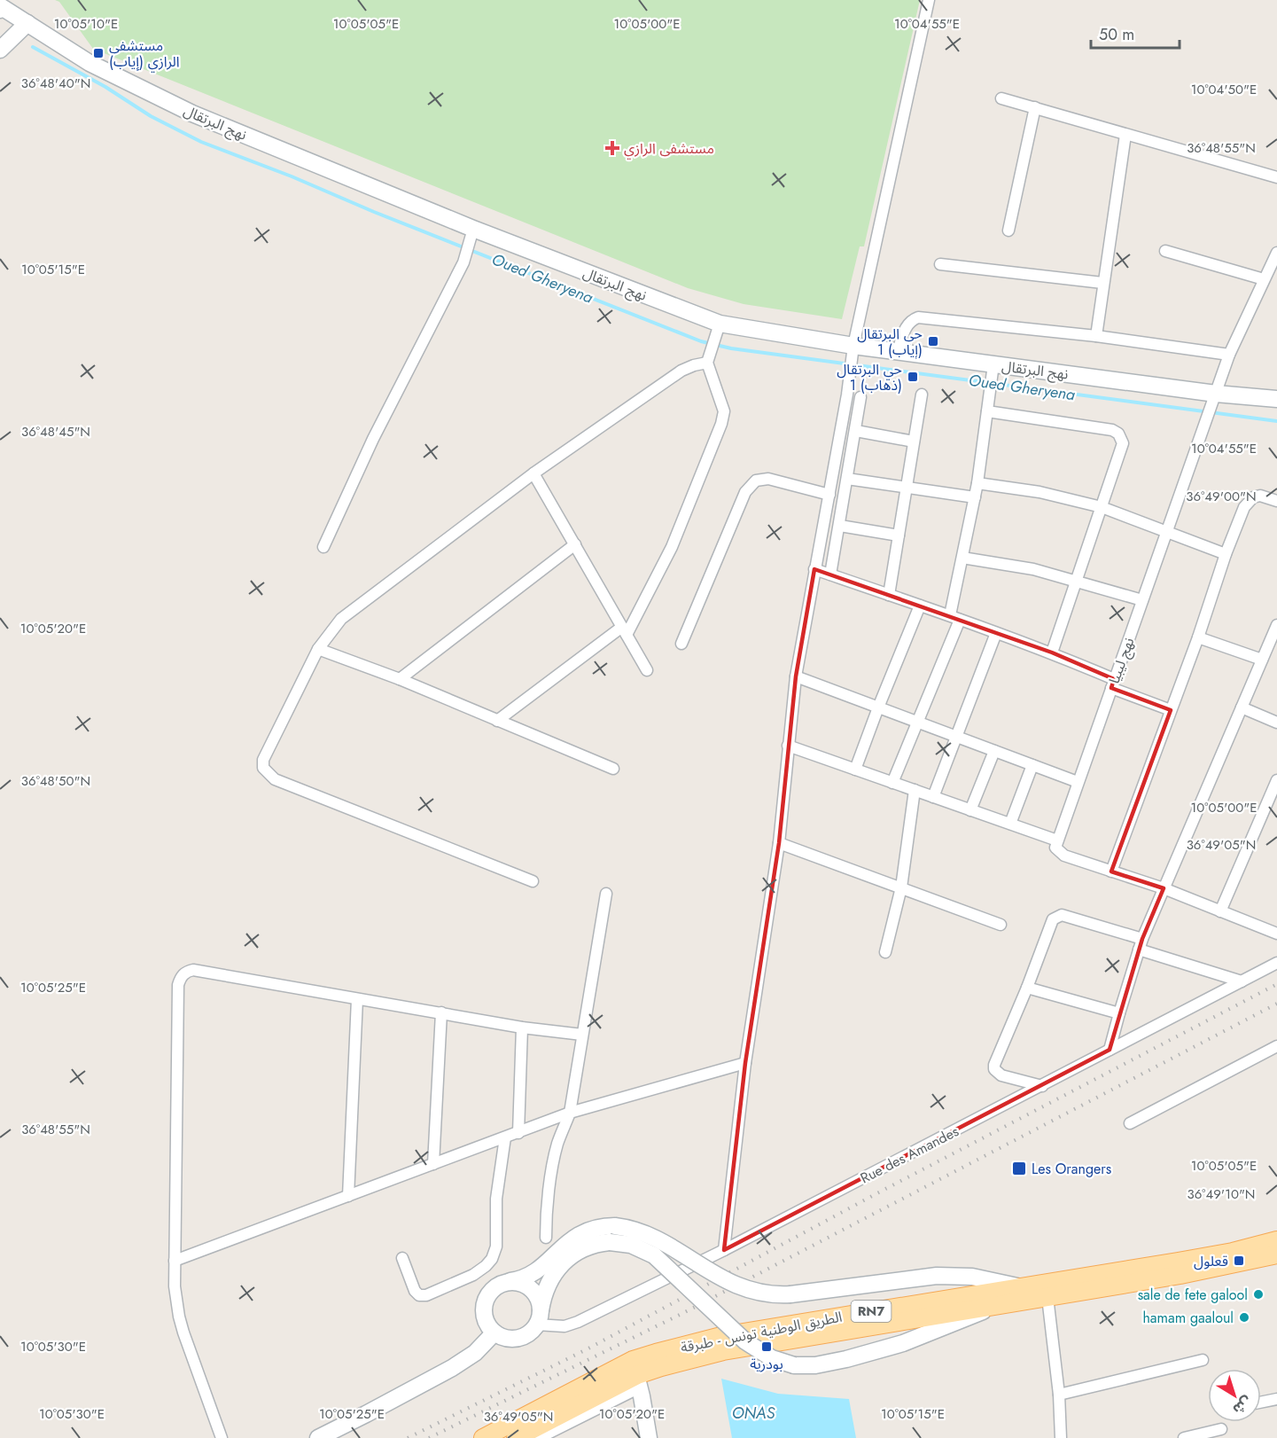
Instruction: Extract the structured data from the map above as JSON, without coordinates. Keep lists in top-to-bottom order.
{
  "streets": {
    "main road": ["RN7", "الطريق الوطنية تونس - طبرقة"],
    "street": ["نهج البرتقال", "نهج ليبيا", "Rue des Amandes"]
  },
  "crossings": [
    ["نهج البرتقال", "نهج ليبيا"]
  ],
  "water": ["Oued Gheryena", "ONAS"],
  "places": {
    "transit": [
      "مستشفى الرازي (إياب)",
      "حي البرتقال 1 (إياب)",
      "حي البرتقال 1 (ذهاب)",
      "Les Orangers",
      "قعلول",
      "بودرية"
    ],
    "health": ["مستشفى الرازي"],
    "other": ["sale de fete galool", "hamam gaaloul"]
  },
  "scale_bar": "50 m",
  "north": "bottom right",
  "coordinates": [
    "10°05'10\"E",
    "10°05'05\"E",
    "10°05'00\"E",
    "10°04'55\"E",
    "36°48'40\"N",
    "10°04'50\"E",
    "36°48'55\"N",
    "10°05'15\"E",
    "36°48'45\"N",
    "36°49'00\"N",
    "10°05'20\"E",
    "36°48'50\"N",
    "36°49'05\"N",
    "10°05'25\"E",
    "36°49'10\"N",
    "10°05'30\"E"
  ]
}
